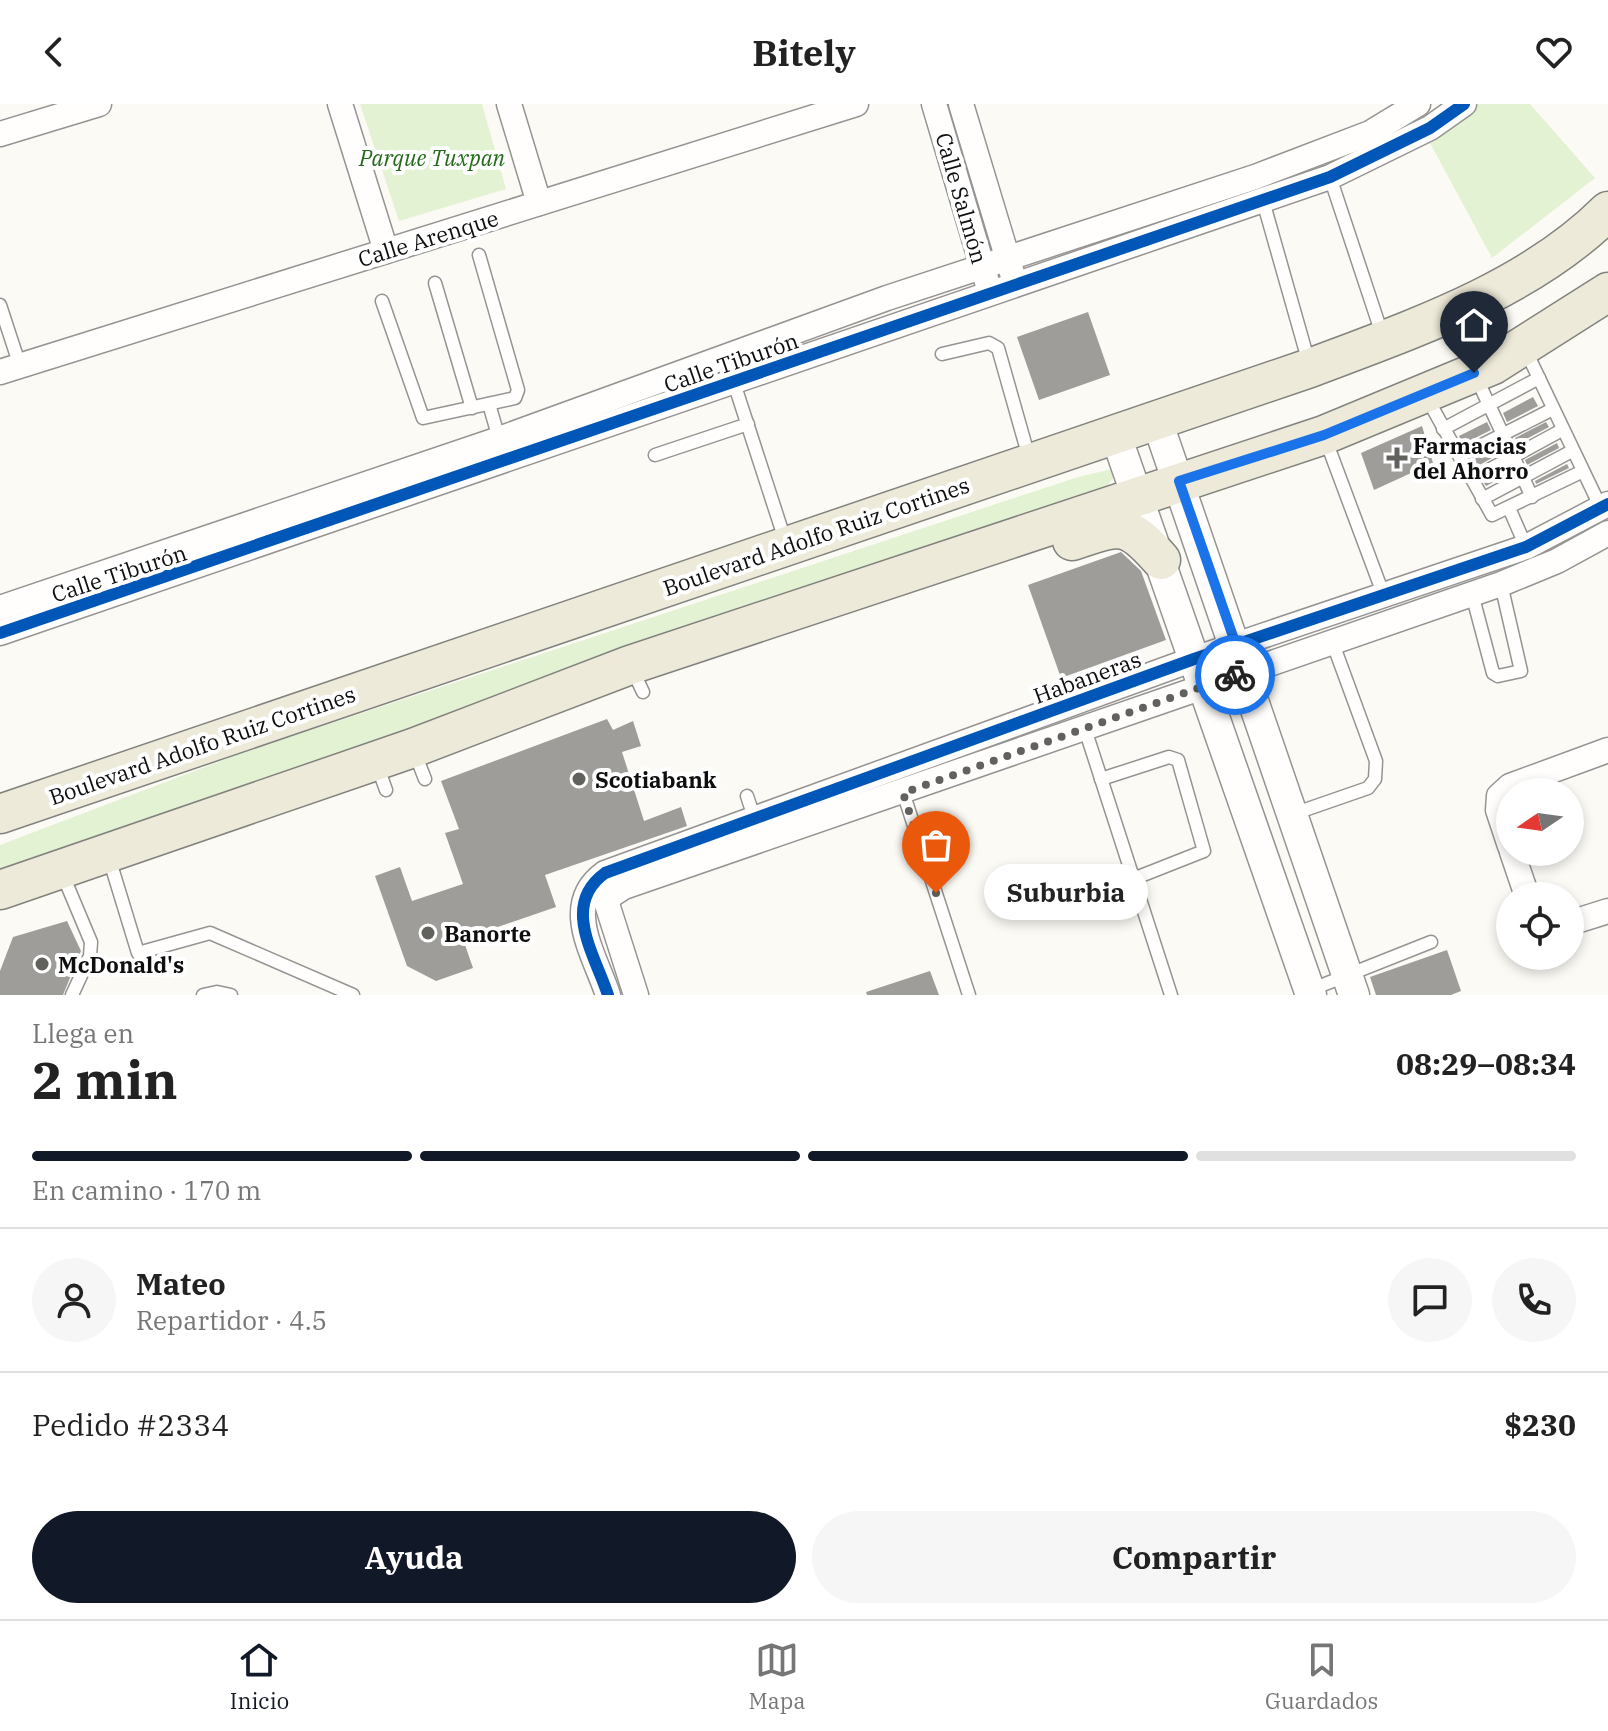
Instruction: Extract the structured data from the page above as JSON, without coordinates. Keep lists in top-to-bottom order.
{
  "streets": {
    "main road": ["Boulevard Adolfo Ruiz Cortines"],
    "street": [
      "Calle Salmón",
      "Calle Arenque",
      "Calle Tiburón",
      "Habaneras"
    ]
  },
  "crossings": [
    ["Calle Salmón", "Calle Tiburón"]
  ],
  "parks": ["Parque Tuxpan"],
  "places": {
    "health": ["Farmacias del Ahorro"],
    "other": [
      "Scotiabank",
      "Suburbia",
      "Banorte",
      "McDonald's"
    ]
  },
  "north": "left",
  "page": {
    "header": "Bitely",
    "bubble": "Suburbia",
    "heading": ["2 min", "Llega en", "08:29–08:34"],
    "panel": [
      "Mateo",
      "Repartidor · 4.5",
      "Pedido #2334",
      "$230"
    ],
    "bar": "En camino · 170 m",
    "buttons": ["Ayuda", "Compartir"],
    "tabs": ["Inicio", "Mapa", "Guardados"]
  }
}
